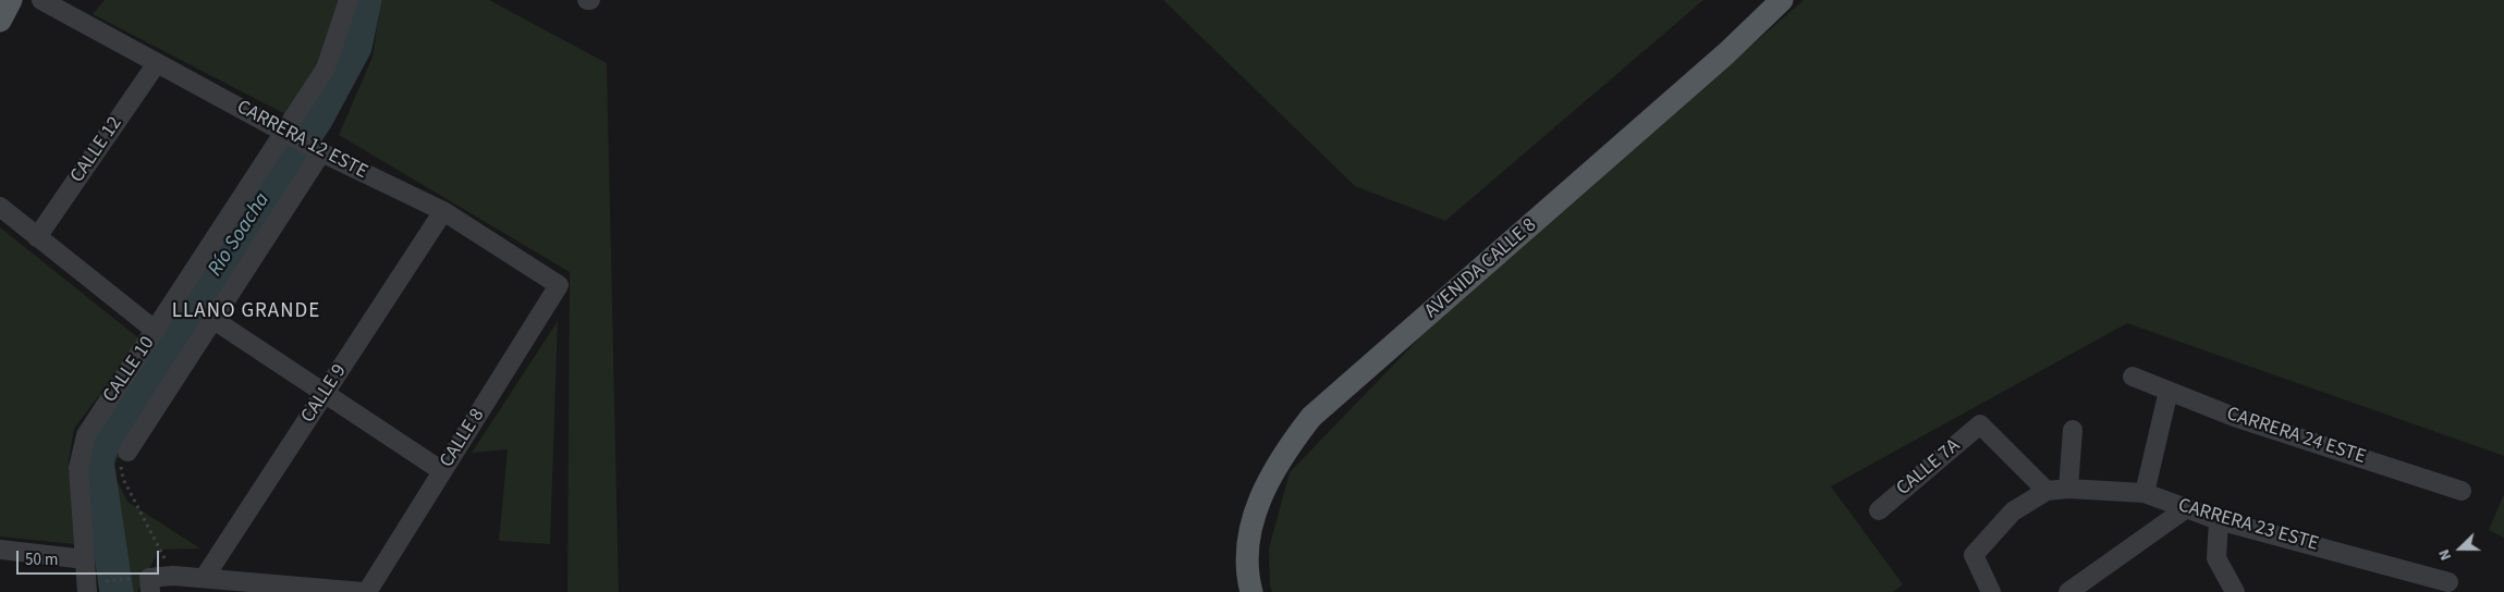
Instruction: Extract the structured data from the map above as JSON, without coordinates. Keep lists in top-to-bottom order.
{
  "streets": {
    "main road": ["AVENIDA CALLE 8"],
    "street": [
      "CARRERA 12 ESTE",
      "CALLE 12",
      "CALLE 10",
      "CALLE 9",
      "CARRERA 24 ESTE",
      "CALLE 8",
      "CALLE 7A",
      "CARRERA 23 ESTE"
    ]
  },
  "crossings": [
    ["CARRERA 12 ESTE", "CALLE 12"],
    ["CARRERA 12 ESTE", "CALLE 10"],
    ["CARRERA 12 ESTE", "CALLE 9"],
    ["CARRERA 12 ESTE", "CALLE 8"],
    ["CALLE 7A", "CARRERA 23 ESTE"]
  ],
  "districts": ["LLANO GRANDE"],
  "water": ["Río Soacha"],
  "scale_bar": "50 m",
  "north": "left"
}
